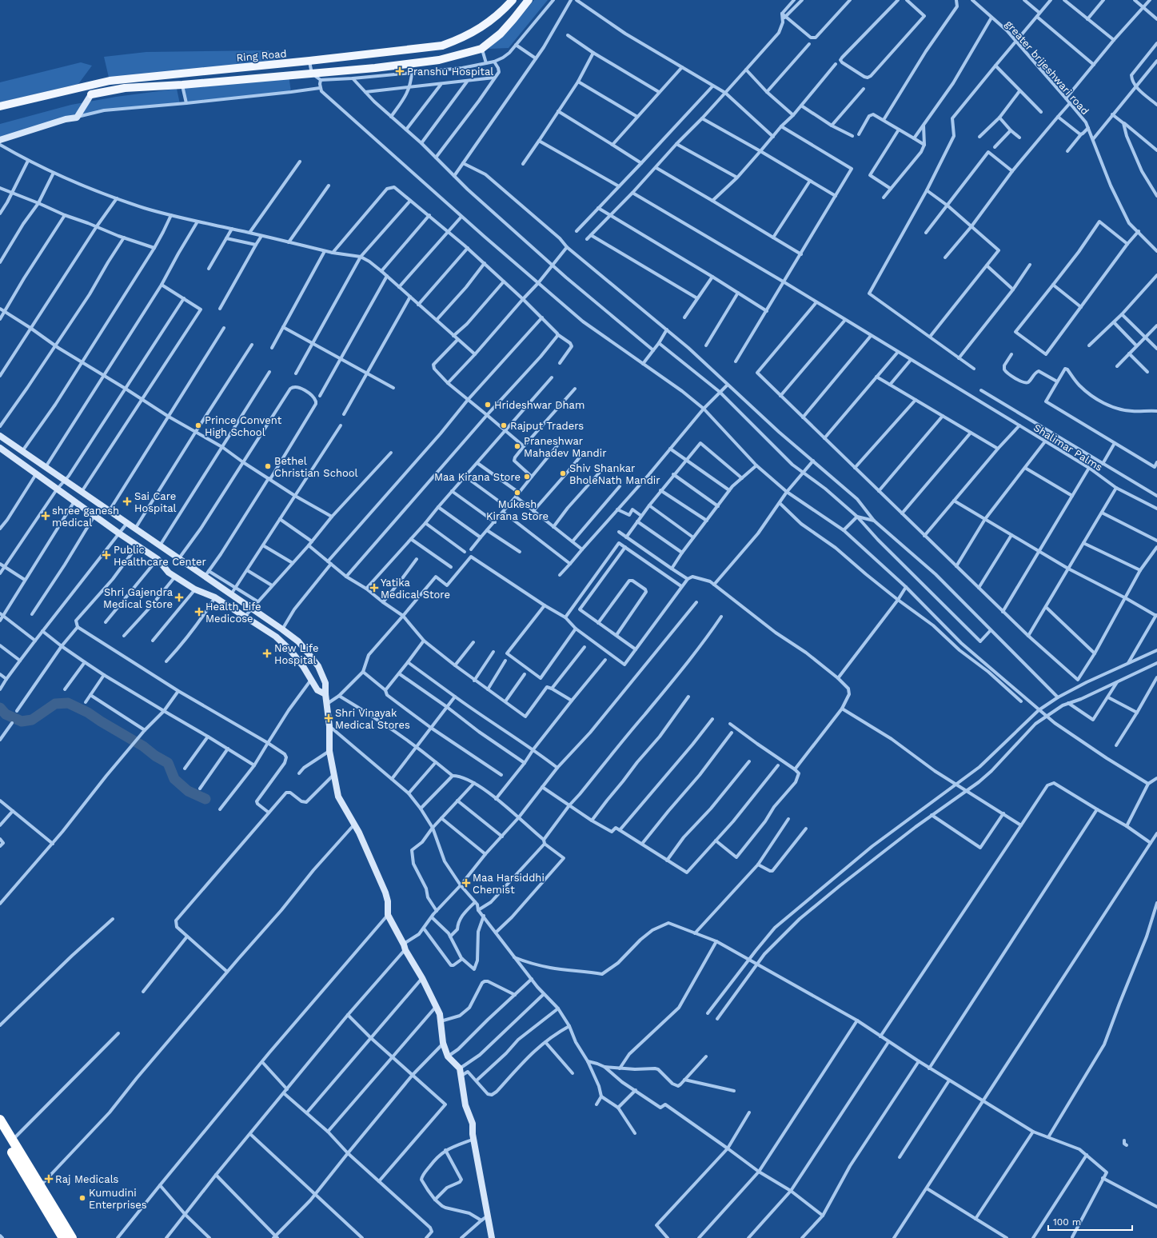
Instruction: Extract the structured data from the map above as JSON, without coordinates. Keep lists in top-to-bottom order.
{
  "streets": {
    "main road": ["Ring Road"],
    "street": ["greater brijeshwari road", "Shalimar Palms"]
  },
  "places": {
    "health": [
      "Pranshu Hospital",
      "Sai Care Hospital",
      "shree ganesh medical",
      "Public Healthcare Center",
      "Yatika Medical Store",
      "Shri Gajendra Medical Store",
      "Health Life Medicose",
      "New Life Hospital",
      "Shri Vinayak Medical Stores",
      "Maa Harsiddhi Chemist",
      "Raj Medicals"
    ],
    "other": [
      "Hrideshwar Dham",
      "Prince Convent High School",
      "Rajput Traders",
      "Praneshwar Mahadev Mandir",
      "Bethel Christian School",
      "Shiv Shankar BholeNath Mandir",
      "Maa Kirana Store",
      "Mukesh Kirana Store",
      "Kumudini Enterprises"
    ]
  },
  "scale_bar": "100 m"
}
